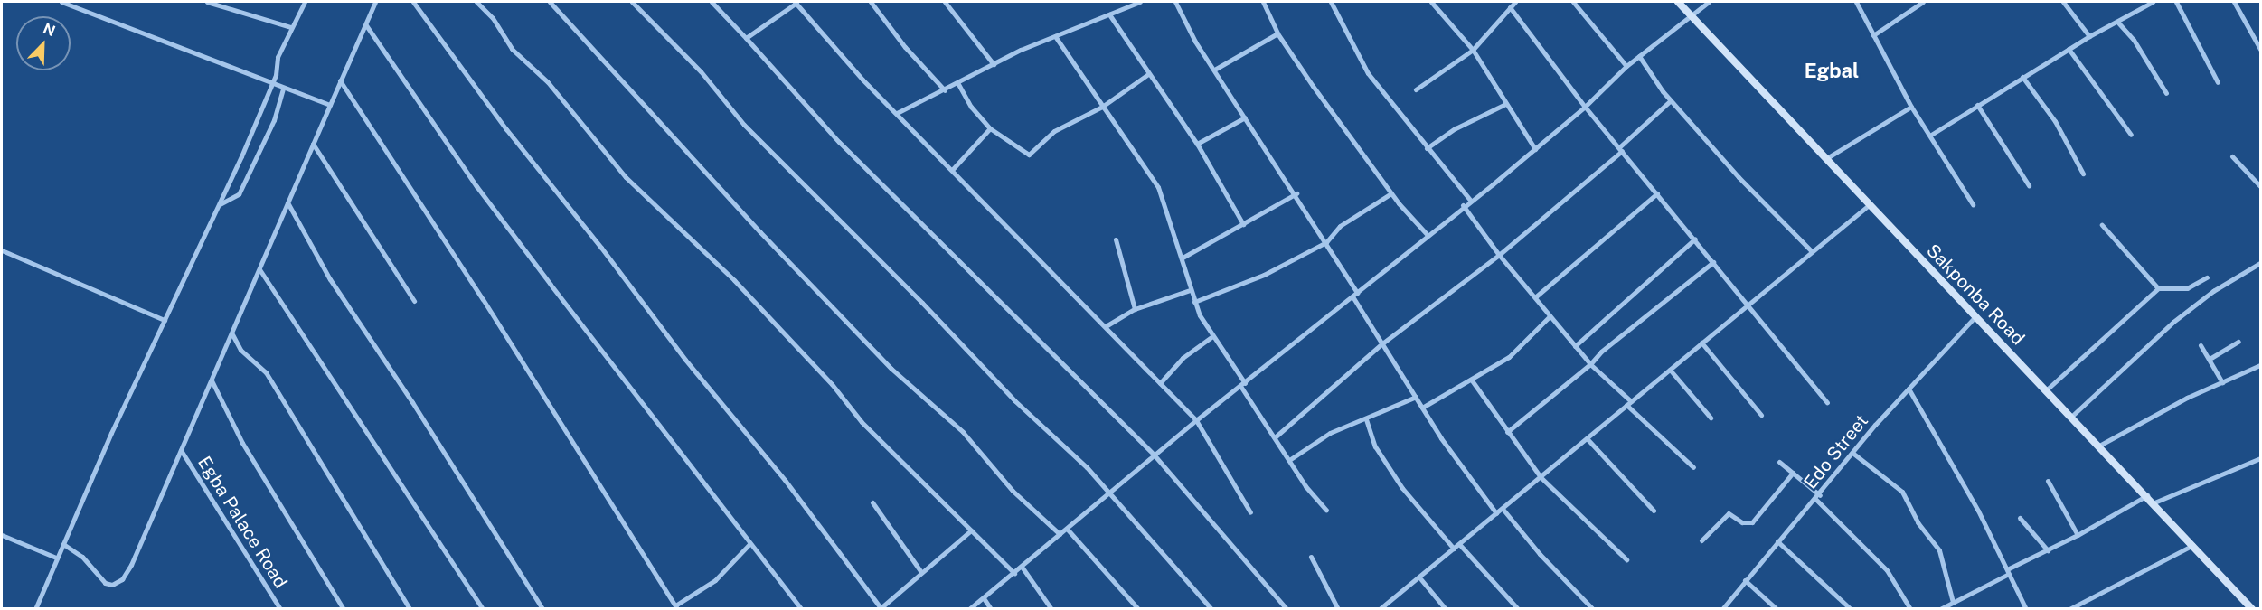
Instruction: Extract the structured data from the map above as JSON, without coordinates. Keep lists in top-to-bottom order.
{
  "streets": {
    "main road": ["Sakponba Road"],
    "street": ["Edo Street", "Egba Palace Road"]
  },
  "crossings": [
    ["Sakponba Road", "Edo Street"]
  ],
  "districts": ["Egbal"],
  "north": "top right"
}
